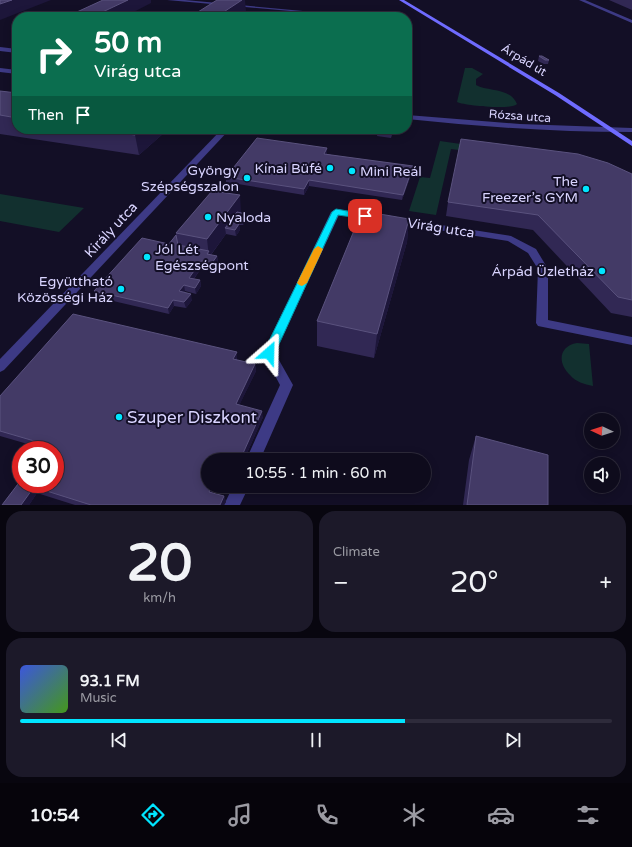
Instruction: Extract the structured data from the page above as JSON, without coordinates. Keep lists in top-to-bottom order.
{
  "streets": {
    "main road": ["Árpád út"],
    "street": ["Rózsa utca", "Virág utca", "Király utca"]
  },
  "crossings": [
    ["Árpád út", "Rózsa utca"]
  ],
  "places": [
    "Kínai Büfé",
    "Mini Reál",
    "Gyöngy Szépségszalon",
    "The Freezer’s GYM",
    "Nyaloda",
    "Jól Lét Egészségpont",
    "Árpád Üzletház",
    "Együttható Közösségi Ház",
    "Szuper Diszkont"
  ],
  "north": "left",
  "page": {
    "turn": ["50 m", "Virág utca"],
    "then": "Then",
    "limit": "30",
    "trip": "10:55 · 1 min · 60 m",
    "tile": [
      ["20", "km/h"],
      "Climate"
    ],
    "heat": ["−", "20°", "+"],
    "song": ["93.1 FM", "Music"],
    "tabs": "10:54"
  }
}
